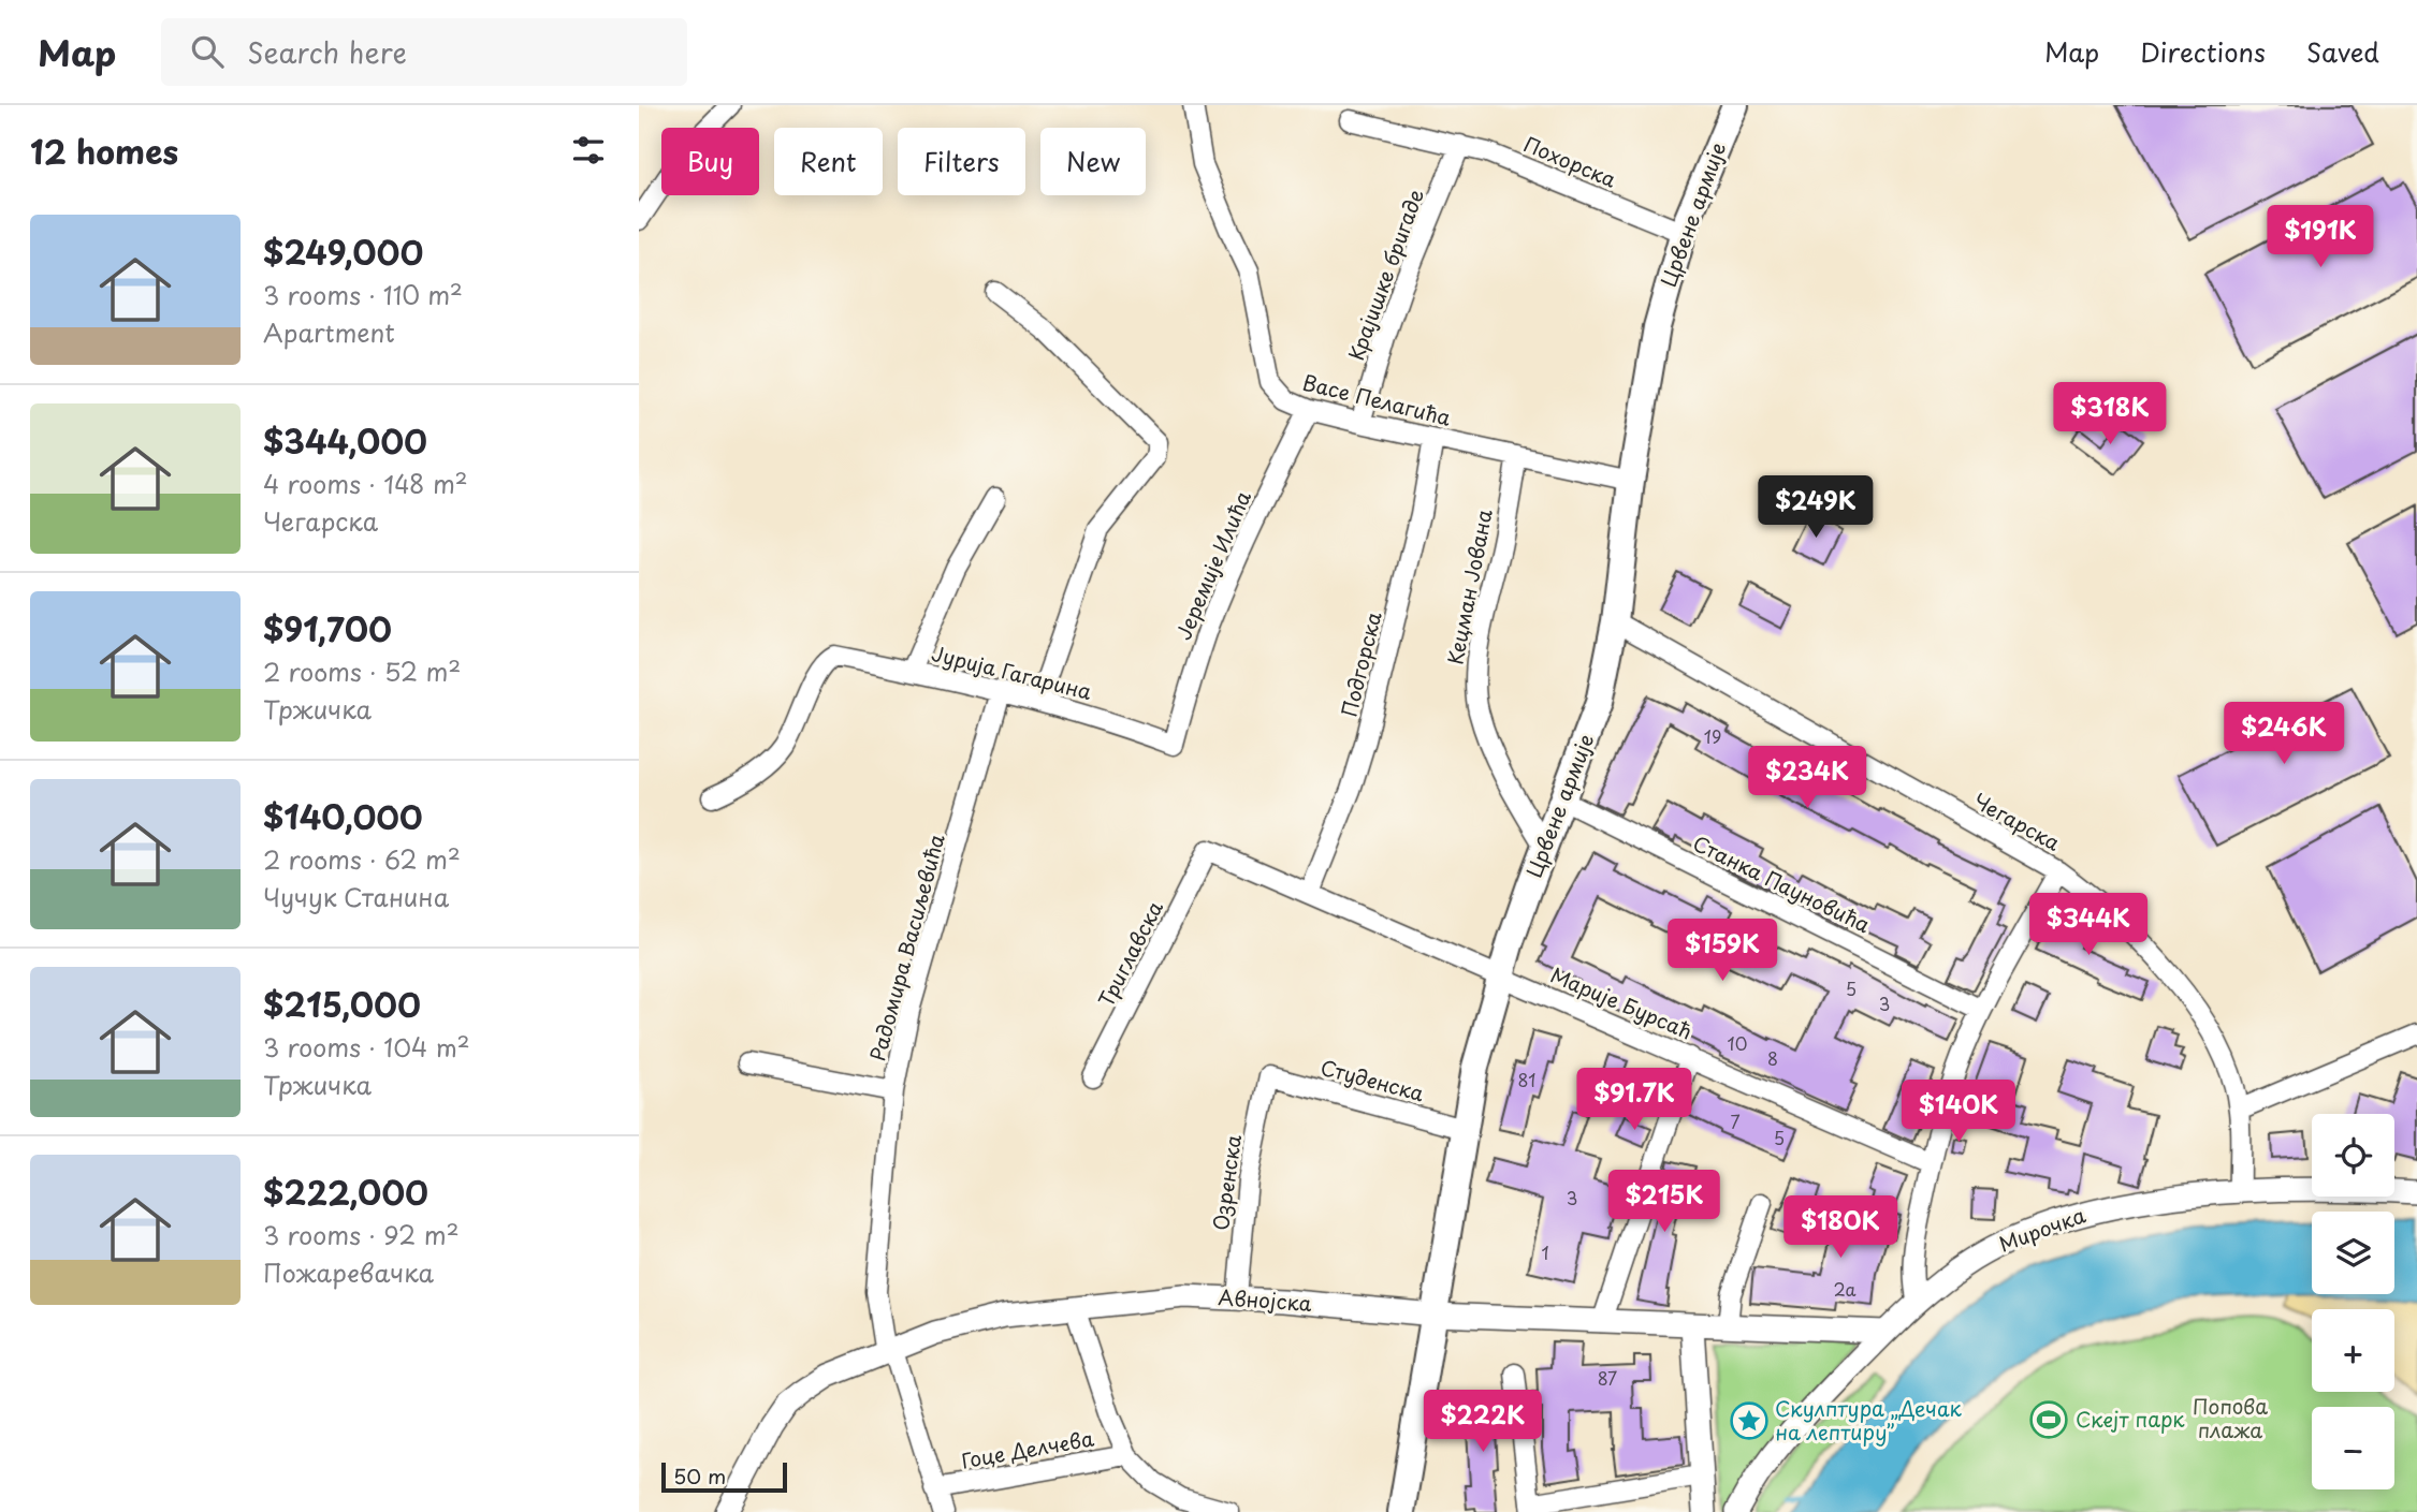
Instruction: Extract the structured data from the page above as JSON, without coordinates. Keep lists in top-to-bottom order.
{
  "streets": {
    "main road": ["Црвене армије"],
    "street": [
      "Похорска",
      "Крајишке бригаде",
      "Васе Пелагића",
      "Јеремије Илића",
      "Кецман Јована",
      "Подгорска",
      "Јурија Гагарина",
      "Чегарска",
      "Станка Пауновића",
      "Радомира Васиљевића",
      "Триглавска",
      "Марије Бурсаћ",
      "Студенска",
      "Озренска",
      "Мирочка",
      "Авнојска",
      "Гоце Делчева"
    ]
  },
  "crossings": [
    ["Похорска", "Црвене армије"],
    ["Похорска", "Крајишке бригаде"],
    ["Црвене армије", "Васе Пелагића"],
    ["Црвене армије", "Кецман Јована"],
    ["Црвене армије", "Чегарска"],
    ["Црвене армије", "Станка Пауновића"],
    ["Црвене армије", "Марије Бурсаћ"],
    ["Црвене армије", "Студенска"],
    ["Црвене армије", "Авнојска"],
    ["Крајишке бригаде", "Васе Пелагића"],
    ["Васе Пелагића", "Јеремије Илића"],
    ["Васе Пелагића", "Кецман Јована"],
    ["Васе Пелагића", "Подгорска"],
    ["Јеремије Илића", "Јурија Гагарина"],
    ["Подгорска", "Триглавска"],
    ["Јурија Гагарина", "Радомира Васиљевића"],
    ["Чегарска", "Мирочка"],
    ["Радомира Васиљевића", "Авнојска"],
    ["Радомира Васиљевића", "Гоце Делчева"],
    ["Студенска", "Озренска"],
    ["Озренска", "Авнојска"],
    ["Мирочка", "Авнојска"]
  ],
  "parks": ["Попова плажа"],
  "places": {
    "sports": ["Скејт парк"],
    "place": ["Скулптура „Дечак на лептиру”"]
  },
  "house_numbers": [
    "19",
    "5",
    "3",
    "10",
    "8",
    "81",
    "7",
    "5",
    "3",
    "1",
    "2a",
    "87"
  ],
  "scale_bar": "50 m",
  "page": {
    "header": "Map",
    "search": "Search here",
    "nav": ["Map", "Directions", "Saved"],
    "heading": "12 homes",
    "chip": [
      "Buy",
      "Rent",
      "Filters",
      "New"
    ],
    "list": [
      {
        "name": "$249,000",
        "note": "3 rooms · 110 m² · Apartment"
      },
      {
        "name": "$344,000",
        "note": "4 rooms · 148 m² · Чегарска"
      },
      {
        "name": "$91,700",
        "note": "2 rooms · 52 m² · Тржичка"
      },
      {
        "name": "$140,000",
        "note": "2 rooms · 62 m² · Чучук Станина"
      },
      {
        "name": "$215,000",
        "note": "3 rooms · 104 m² · Тржичка"
      },
      {
        "name": "$222,000",
        "note": "3 rooms · 92 m² · Пожаревачка"
      }
    ],
    "price": [
      "$191K",
      "$318K",
      "$249K",
      "$246K",
      "$234K",
      "$344K",
      "$159K",
      "$91.7K",
      "$140K",
      "$215K",
      "$180K",
      "$222K"
    ],
    "map_buttons": ["+", "−"],
    "scale": "50 m"
  }
}
